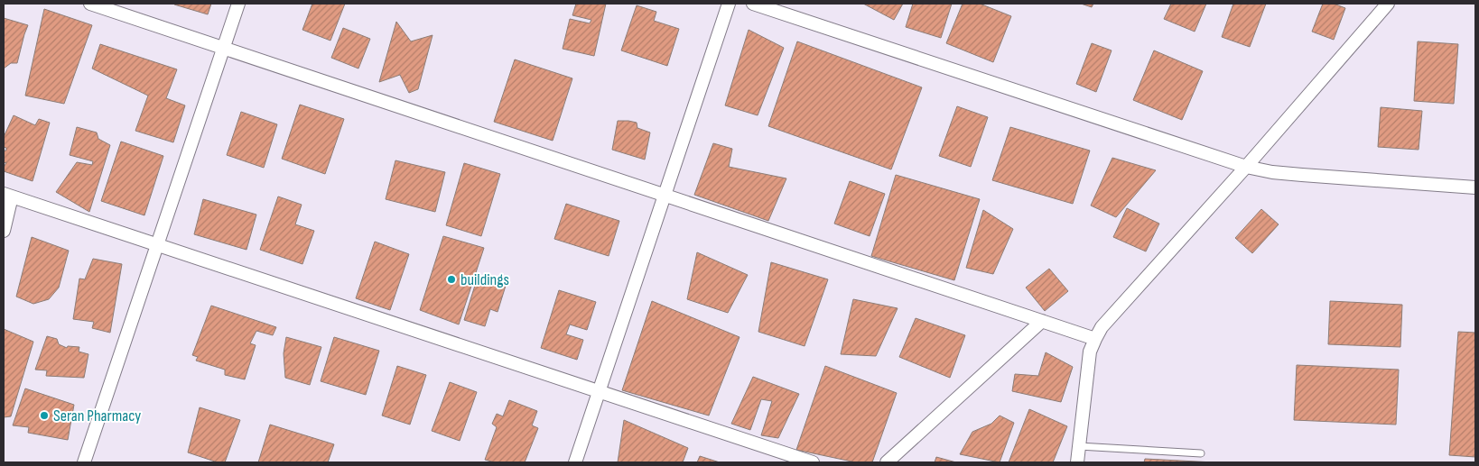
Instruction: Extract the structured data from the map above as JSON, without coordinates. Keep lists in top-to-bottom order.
{
  "places": ["buildings", "Seran Pharmacy"]
}
